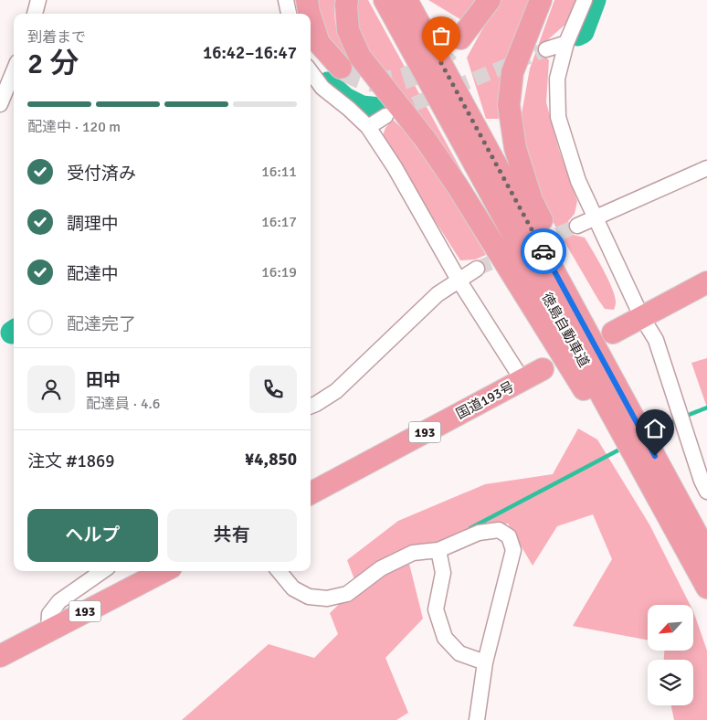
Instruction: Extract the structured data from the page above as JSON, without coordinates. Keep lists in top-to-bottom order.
{
  "streets": {
    "highway": ["徳島自動車道", "国道193号", "193"]
  },
  "north": "bottom left",
  "page": {
    "heading": ["2 分", "到着まで", "16:42–16:47"],
    "panel": [
      "田中",
      "配達員 · 4.6",
      "注文 #1869",
      "¥4,850"
    ],
    "bar": "配達中 · 120 m",
    "list": [
      ["受付済み", "16:11"],
      ["調理中", "16:17"],
      ["配達中", "16:19"],
      "配達完了"
    ],
    "buttons": ["ヘルプ", "共有"]
  }
}
